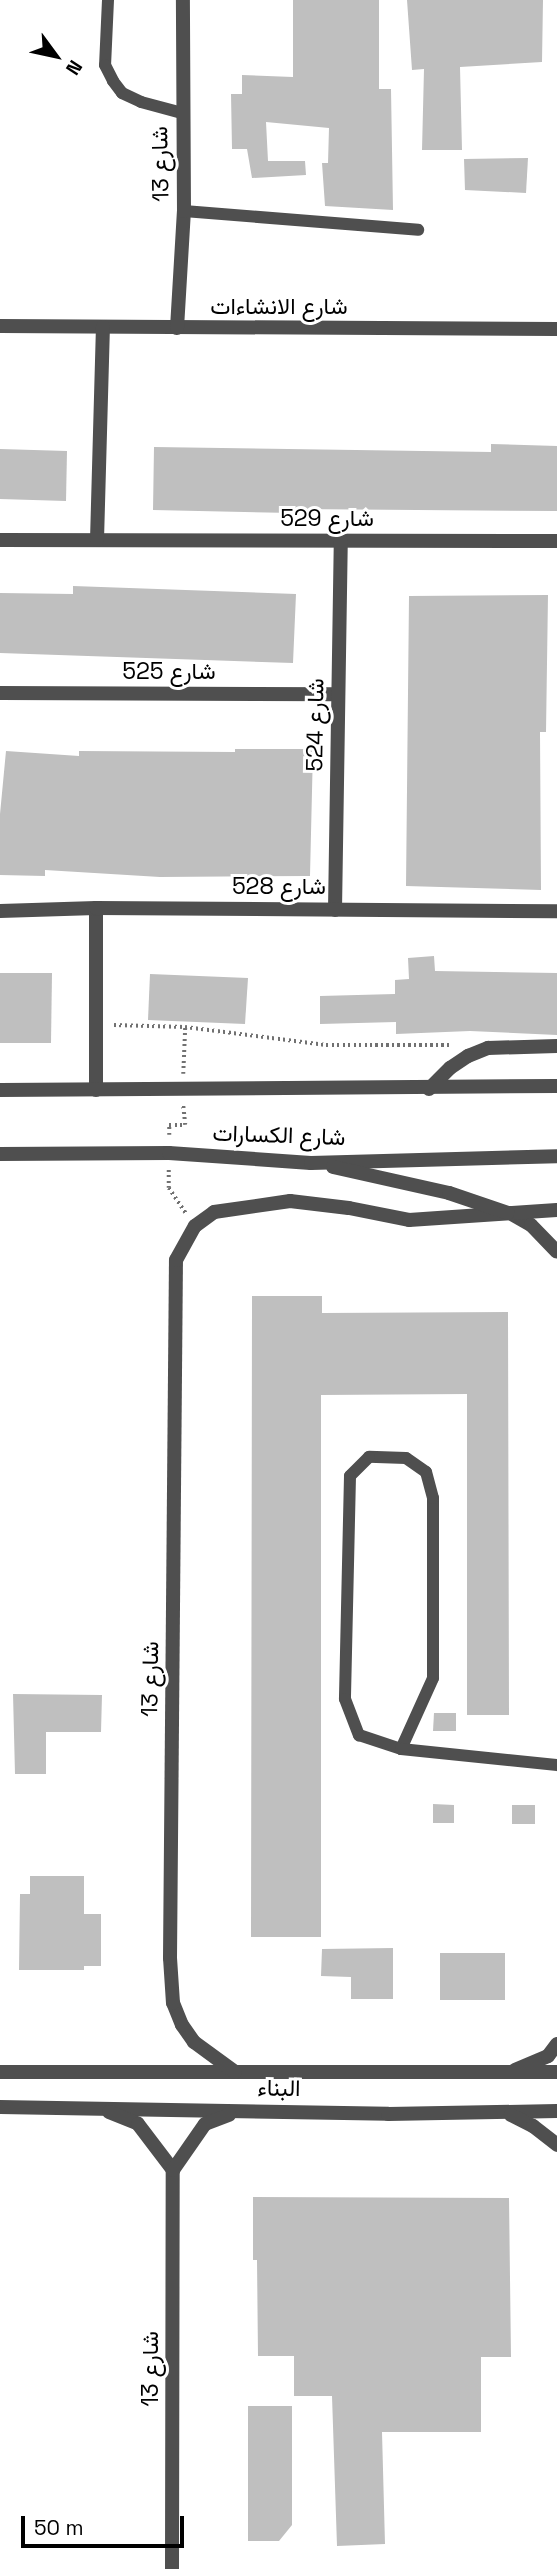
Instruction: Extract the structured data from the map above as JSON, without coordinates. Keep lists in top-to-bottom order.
{
  "streets": {
    "street": [
      "شارع 13",
      "شارع الانشاءات",
      "شارع 529",
      "شارع 525",
      "شارع 524",
      "شارع 528",
      "شارع الكسارات",
      "البناء"
    ]
  },
  "crossings": [
    ["شارع 13", "شارع الانشاءات"],
    ["شارع 13", "البناء"],
    ["شارع 529", "شارع 524"],
    ["شارع 525", "شارع 524"],
    ["شارع 524", "شارع 528"]
  ],
  "scale_bar": "50 m",
  "north": "bottom right"
}
